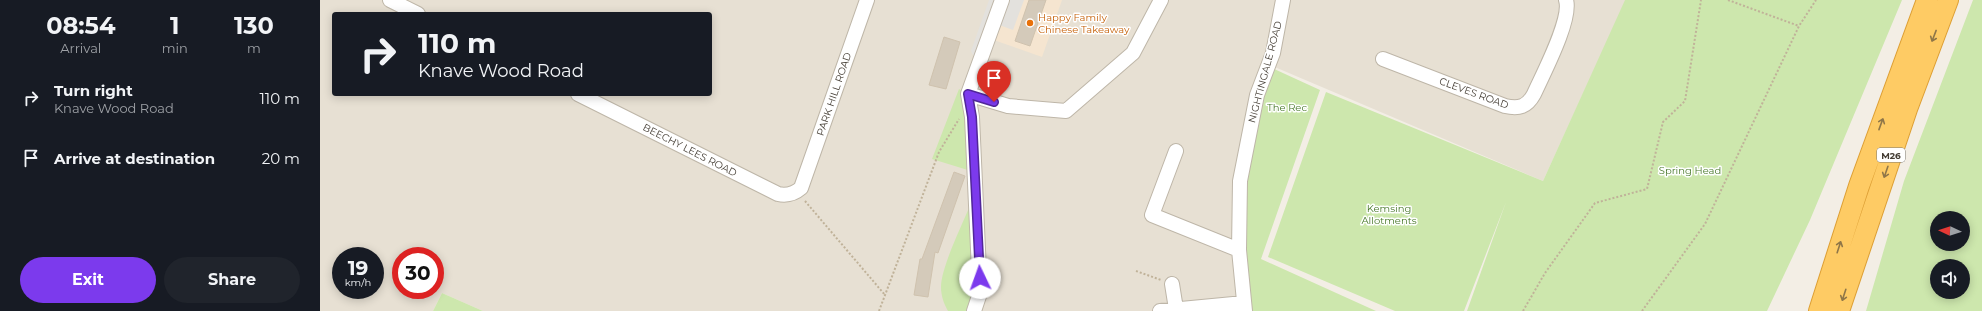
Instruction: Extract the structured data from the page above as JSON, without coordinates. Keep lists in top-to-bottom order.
{
  "streets": {
    "highway": ["M26"],
    "street": [
      "NIGHTINGALE ROAD",
      "CLEVES ROAD",
      "PARK HILL ROAD",
      "BEECHY LEES ROAD"
    ]
  },
  "crossings": [
    ["PARK HILL ROAD", "BEECHY LEES ROAD"]
  ],
  "parks": ["The Rec", "Spring Head", "Kemsing Allotments"],
  "places": ["Happy Family Chinese Takeaway"],
  "north": "left",
  "page": {
    "eta": [
      "08:54",
      "Arrival",
      "1",
      "min",
      "130",
      "m"
    ],
    "turn": ["110 m", "Knave Wood Road"],
    "list": [
      {
        "name": "Turn right",
        "note": "Knave Wood Road",
        "value": "110 m"
      },
      {
        "name": "Arrive at destination",
        "value": "20 m"
      }
    ],
    "speed": "19 km/h",
    "limit": "30",
    "buttons": ["Exit", "Share"]
  }
}
